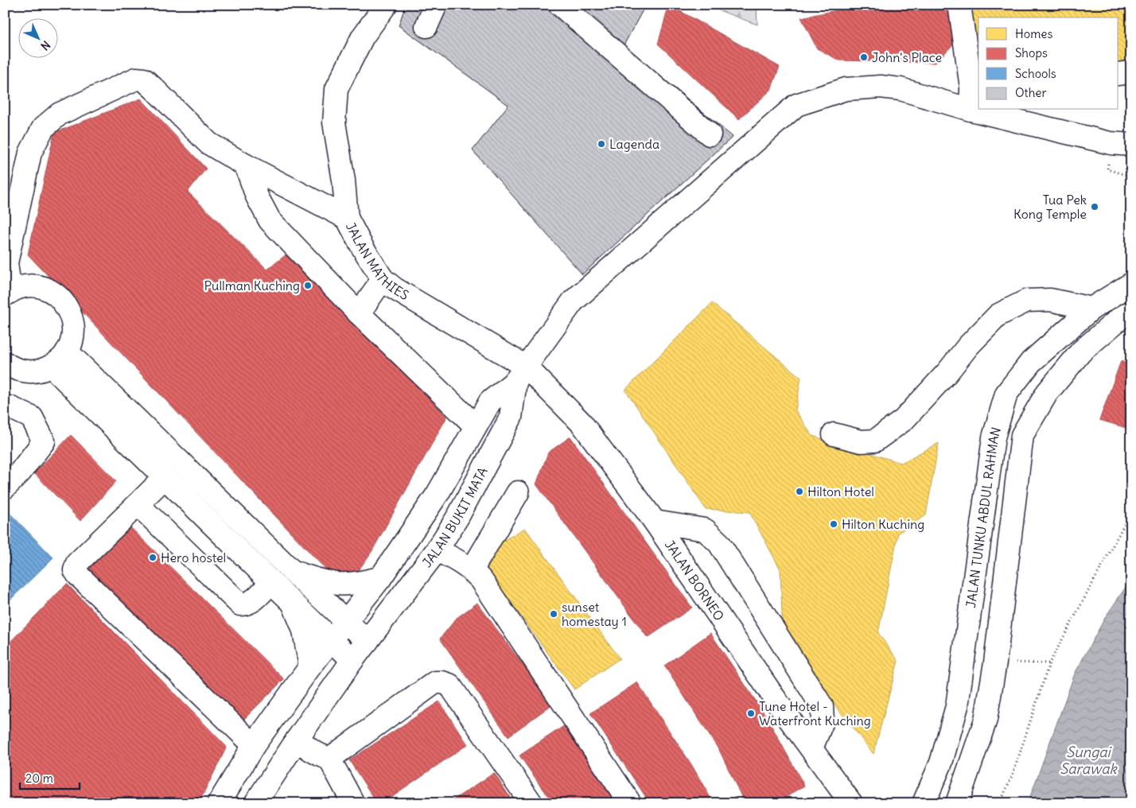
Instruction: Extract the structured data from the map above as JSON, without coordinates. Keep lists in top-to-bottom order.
{
  "streets": {
    "main road": [
      "JALAN MATHIES",
      "JALAN BUKIT MATA",
      "JALAN TUNKU ABDUL RAHMAN",
      "JALAN BORNEO"
    ]
  },
  "crossings": [
    ["JALAN MATHIES", "JALAN BUKIT MATA"],
    ["JALAN MATHIES", "JALAN BORNEO"],
    ["JALAN BUKIT MATA", "JALAN BORNEO"]
  ],
  "water": ["Sungai Sarawak"],
  "places": [
    "John's Place",
    "Lagenda",
    "Tua Pek Kong Temple",
    "Pullman Kuching",
    "Hilton Hotel",
    "Hilton Kuching",
    "Hero hostel",
    "sunset homestay 1",
    "Tune Hotel - Waterfront Kuching"
  ],
  "legend": [
    "Homes",
    "Shops",
    "Schools",
    "Other"
  ],
  "scale_bar": "20 m",
  "north": "bottom right"
}
